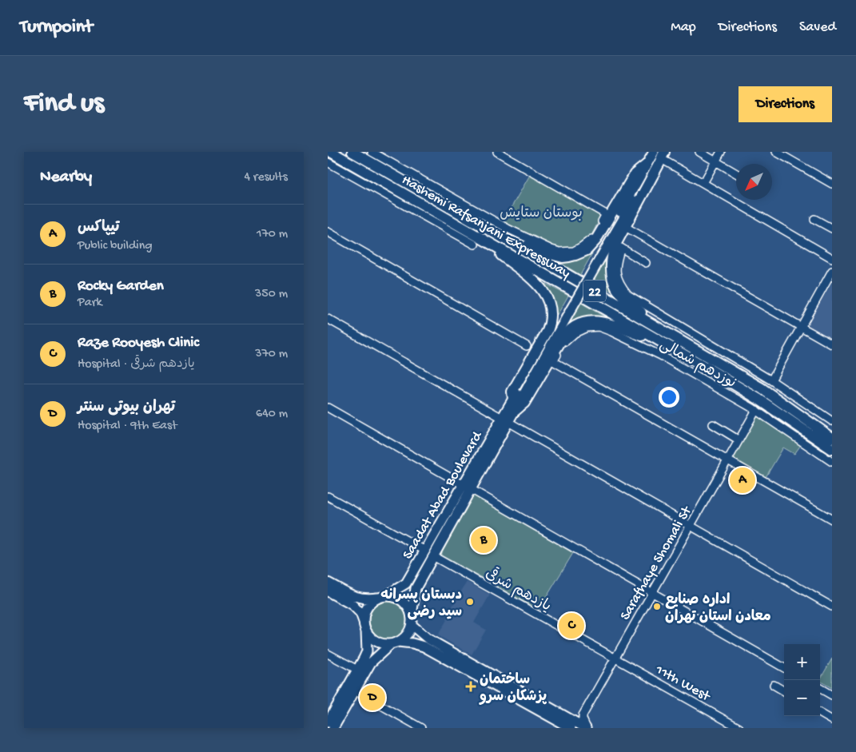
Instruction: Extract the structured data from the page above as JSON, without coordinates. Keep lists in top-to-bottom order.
{
  "streets": {
    "highway": ["Hashemi Rafsanjani Expressway", "22"],
    "main road": ["Saadat Abad Boulevard"],
    "street": [
      "نوزدهم شمالی",
      "Sarafhaye Shomali St",
      "یازدهم شرقی",
      "11th West"
    ]
  },
  "crossings": [
    ["نوزدهم شمالی", "Sarafhaye Shomali St"],
    ["Saadat Abad Boulevard", "یازدهم شرقی"],
    ["Sarafhaye Shomali St", "یازدهم شرقی"],
    ["Sarafhaye Shomali St", "11th West"],
    ["یازدهم شرقی", "11th West"]
  ],
  "parks": ["بوستان ستایش"],
  "places": {
    "other": ["دبستان پسرانه سید رضی", "اداره صنایع معادن استان تهران"],
    "health": ["ساختمان پزشکان سرو"]
  },
  "north": "bottom left",
  "page": {
    "header": "Turnpoint",
    "nav": ["Map", "Directions", "Saved"],
    "buttons": "Directions",
    "title": "Find us",
    "heading": ["Nearby", "4 results"],
    "list": [
      {
        "mark": "A",
        "name": "تیپاکس",
        "note": "Public building",
        "value": "170 m"
      },
      {
        "mark": "B",
        "name": "Rocky Garden",
        "note": "Park",
        "value": "350 m"
      },
      {
        "mark": "C",
        "name": "Raze Rooyesh Clinic",
        "note": "Hospital · یازدهم شرقی",
        "value": "370 m"
      },
      {
        "mark": "D",
        "name": "تهران بیوتی سنتر",
        "note": "Hospital · 9th East",
        "value": "640 m"
      }
    ],
    "pins": [
      "A",
      "B",
      "C",
      "D"
    ],
    "map_buttons": ["+", "−"]
  }
}
